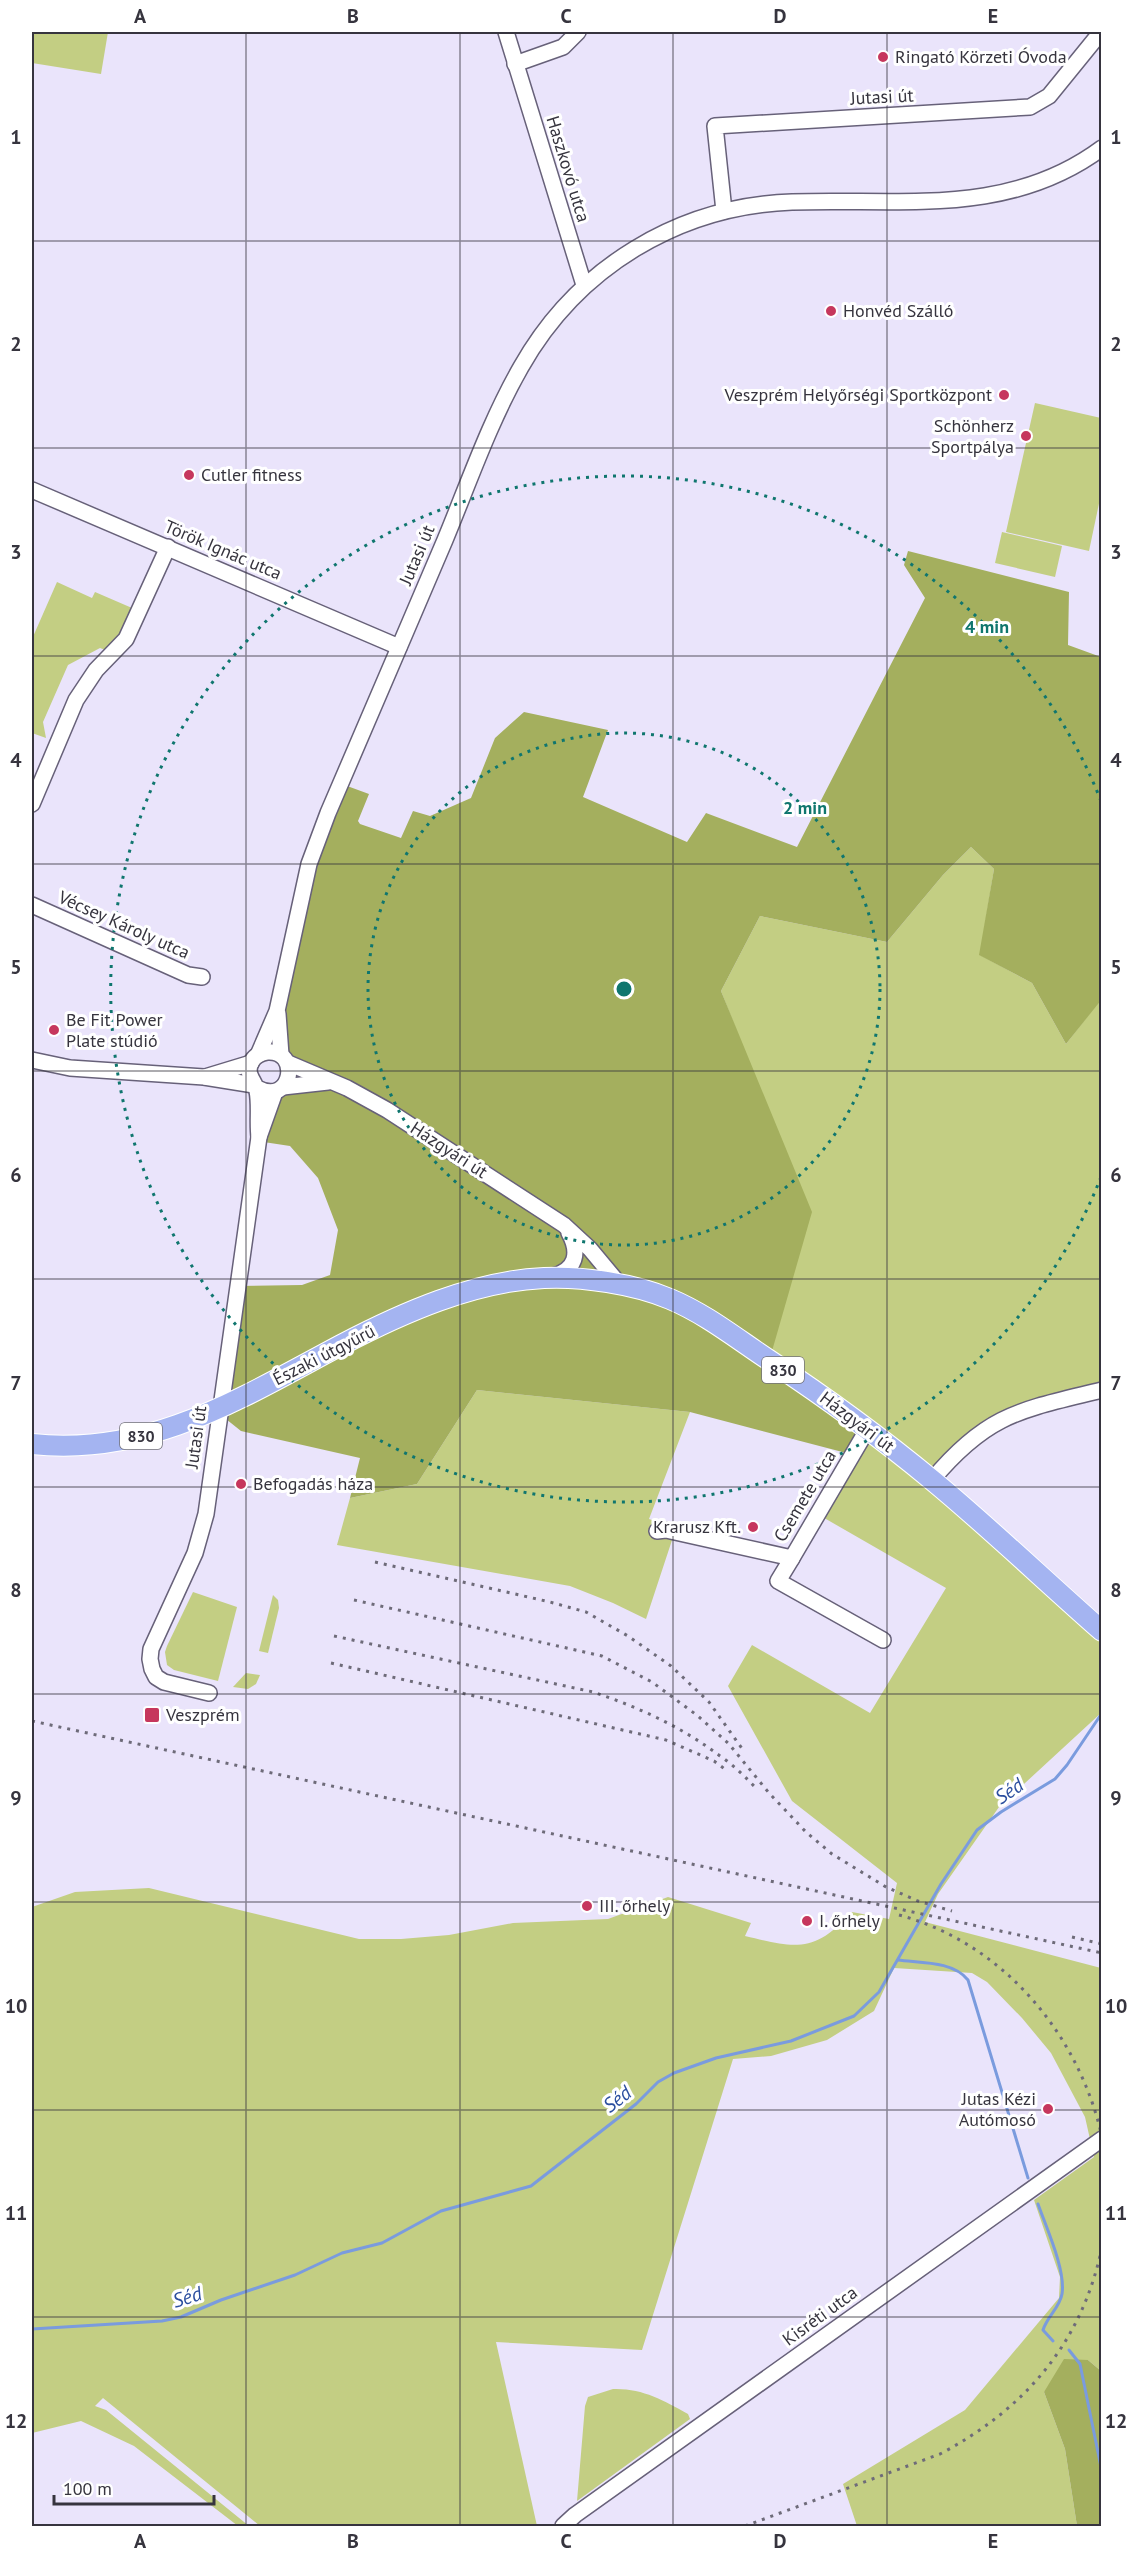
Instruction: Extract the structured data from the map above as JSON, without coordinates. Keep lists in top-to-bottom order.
{
  "streets": {
    "main road": ["Házgyári út", "Északi útgyűrű", "830"],
    "street": [
      "Jutasi út",
      "Haszkovó utca",
      "Török Ignác utca",
      "Vécsey Károly utca",
      "Csemete utca",
      "Kisréti utca"
    ]
  },
  "crossings": [
    ["Jutasi út", "Haszkovó utca"],
    ["Jutasi út", "Török Ignác utca"],
    ["Jutasi út", "Házgyári út"],
    ["Jutasi út", "Északi útgyűrű"],
    ["Házgyári út", "Északi útgyűrű"],
    ["Házgyári út", "Csemete utca"]
  ],
  "water": ["Séd"],
  "places": {
    "other": [
      "Ringató Körzeti Óvoda",
      "Honvéd Szálló",
      "Veszprém Helyőrségi Sportközpont",
      "Schönherz Sportpálya",
      "Cutler fitness",
      "Be Fit Power Plate stúdió",
      "Befogadás háza",
      "Krarusz Kft.",
      "III. őrhely",
      "I. őrhely",
      "Jutas Kézi Autómosó"
    ],
    "transit": ["Veszprém"]
  },
  "scale_bar": "100 m",
  "grid": {
    "columns": [
      "A",
      "B",
      "C",
      "D",
      "E"
    ],
    "rows": [
      "1",
      "2",
      "3",
      "4",
      "5",
      "6",
      "7",
      "8",
      "9",
      "10",
      "11",
      "12"
    ]
  },
  "rings": ["4 min", "2 min"]
}
